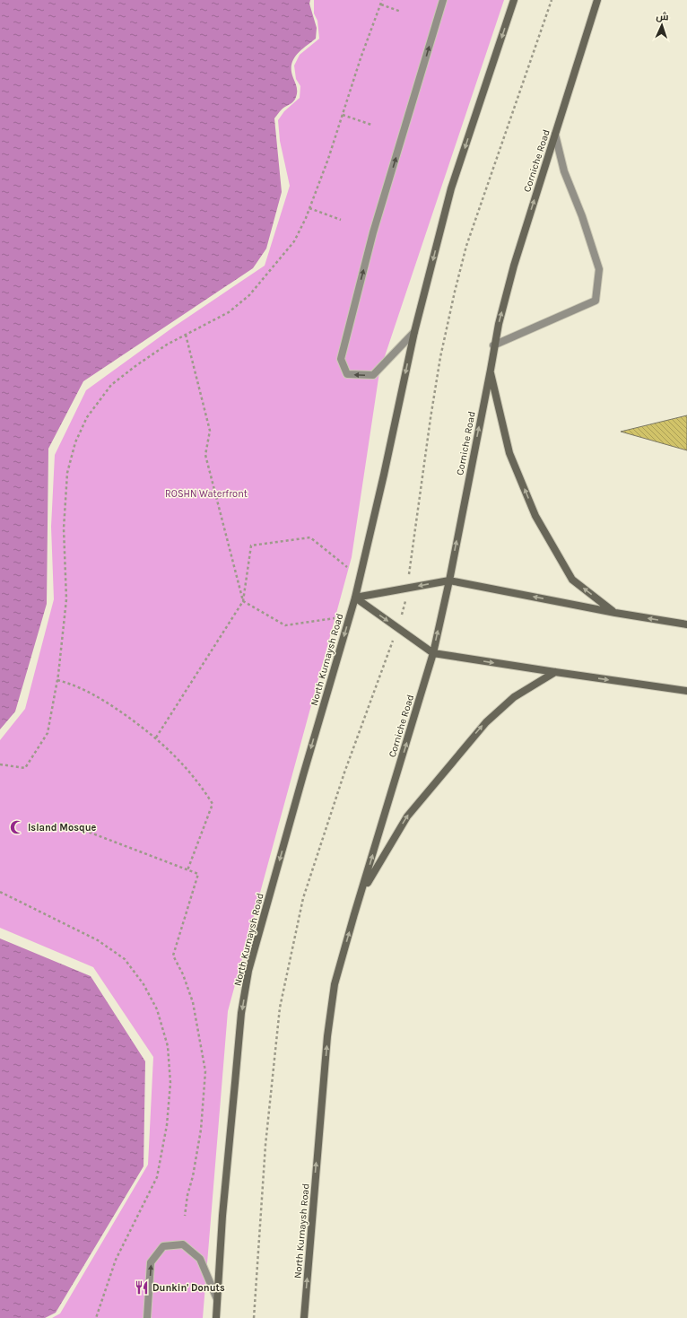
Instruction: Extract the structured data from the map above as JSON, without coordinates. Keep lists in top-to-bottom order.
{
  "streets": {
    "main road": ["Corniche Road", "North Kurnaysh Road"]
  },
  "crossings": [
    ["Corniche Road", "North Kurnaysh Road"]
  ],
  "one_way": ["Corniche Road"],
  "parks": ["ROSHN Waterfront"],
  "places": {
    "mosque": ["Island Mosque"],
    "restaurant": ["Dunkin' Donuts"]
  },
  "north": "top"
}
